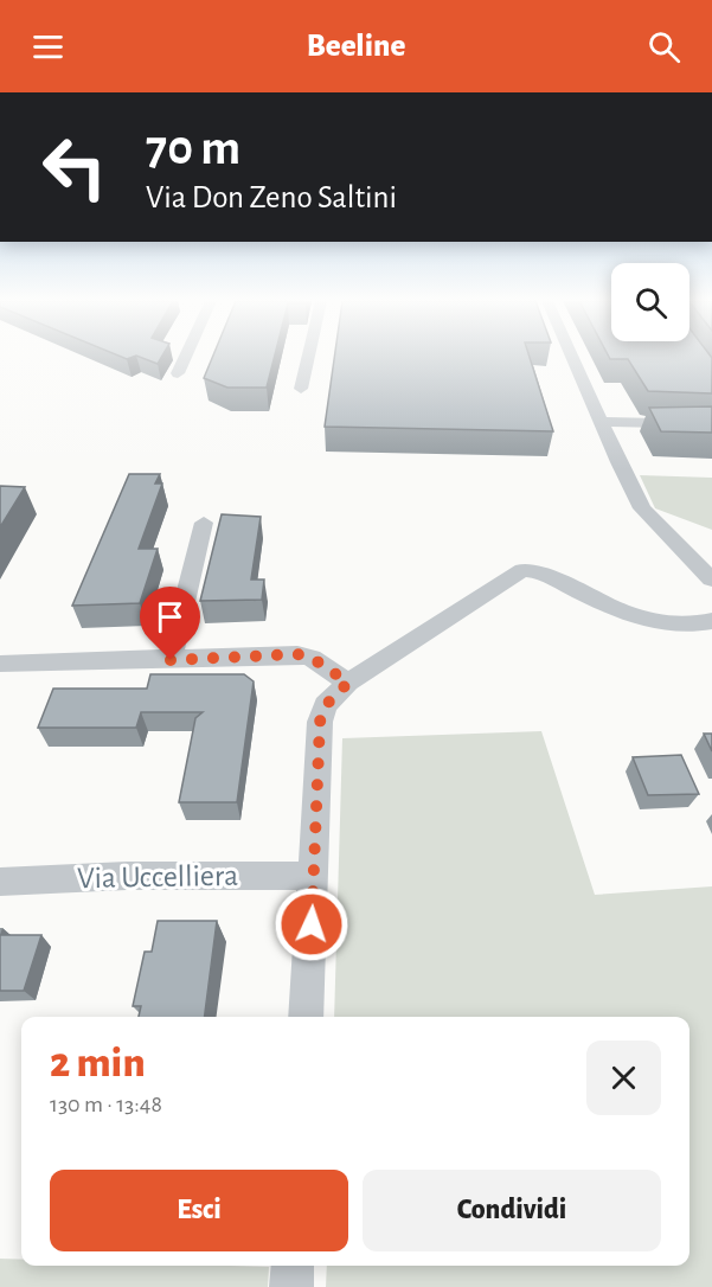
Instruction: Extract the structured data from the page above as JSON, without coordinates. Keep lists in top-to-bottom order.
{
  "streets": {
    "street": ["Via Uccelliera"]
  },
  "page": {
    "header": "Beeline",
    "turn": ["70 m", "Via Don Zeno Saltini"],
    "heading": ["2 min", "130 m · 13:48"],
    "buttons": ["Esci", "Condividi"]
  }
}
